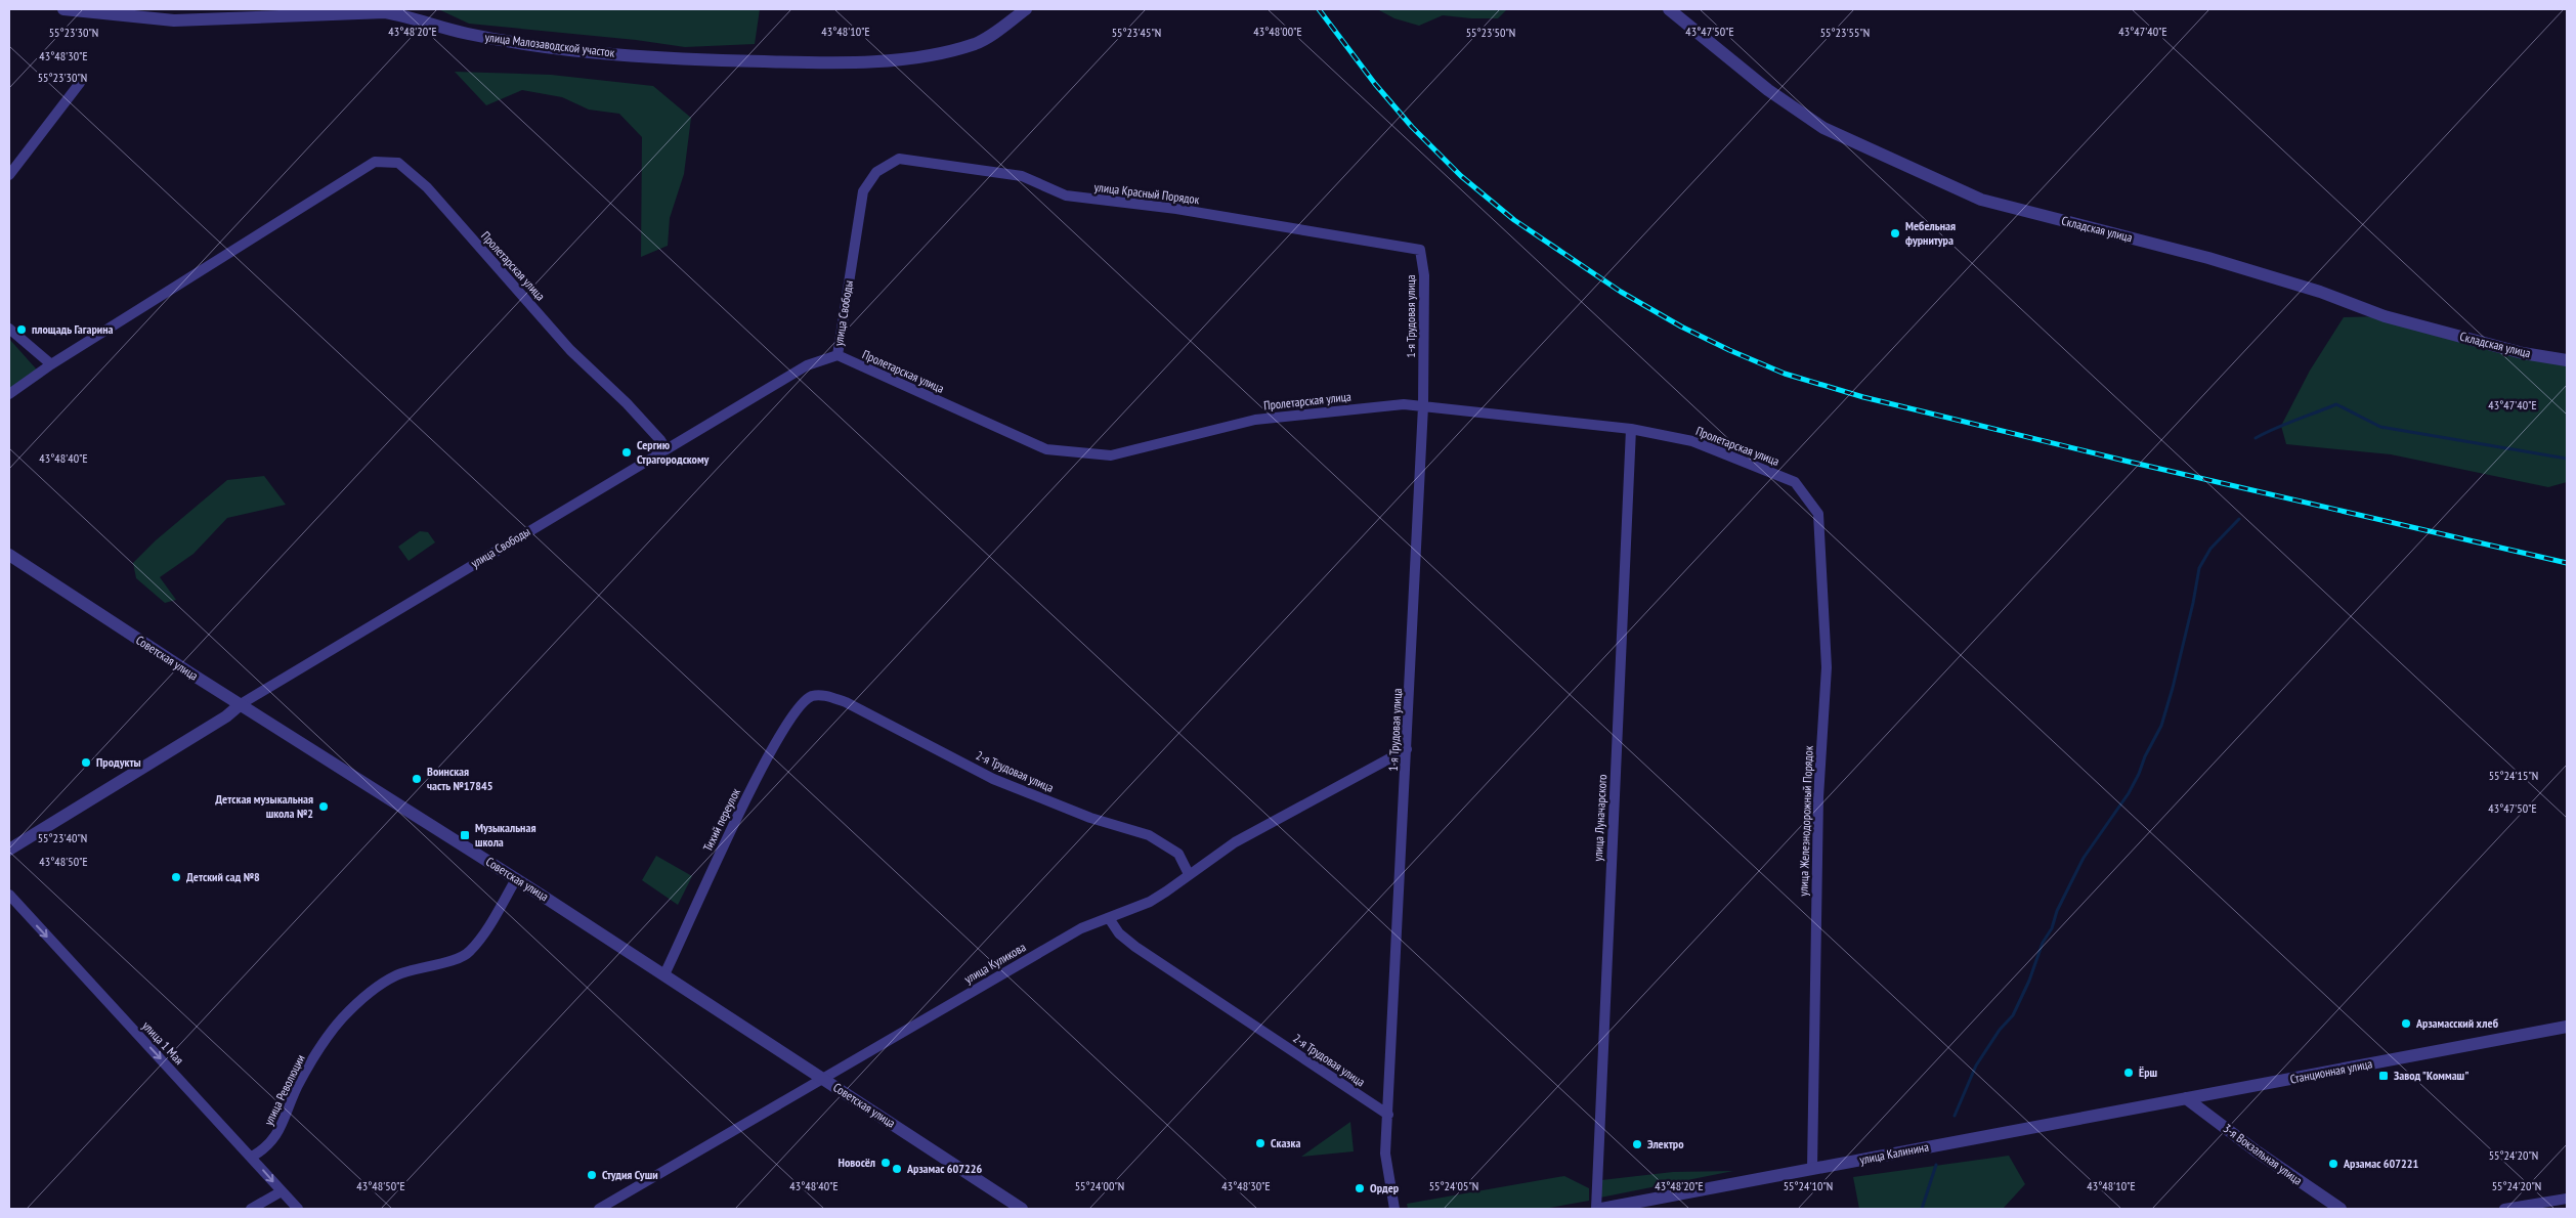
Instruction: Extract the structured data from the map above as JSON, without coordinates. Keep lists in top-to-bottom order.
{
  "streets": {
    "street": [
      "улица Малозаводской участок",
      "улица Красный Порядок",
      "Складская улица",
      "Пролетарская улица",
      "улица Свободы",
      "1-я Трудовая улица",
      "Советская улица",
      "2-я Трудовая улица",
      "улица Луначарского",
      "Тихий переулок",
      "улица Железнодорожный Порядок",
      "улица Куликова",
      "улица 1 Мая",
      "Станционная улица",
      "улица Революции",
      "улица Калинина",
      "3-я Вокзальная улица"
    ]
  },
  "crossings": [
    ["улица Красный Порядок", "улица Свободы"],
    ["улица Красный Порядок", "1-я Трудовая улица"],
    ["Пролетарская улица", "улица Свободы"],
    ["Пролетарская улица", "1-я Трудовая улица"],
    ["Пролетарская улица", "улица Луначарского"],
    ["Пролетарская улица", "улица Железнодорожный Порядок"],
    ["улица Свободы", "Советская улица"],
    ["1-я Трудовая улица", "2-я Трудовая улица"],
    ["1-я Трудовая улица", "улица Куликова"],
    ["Советская улица", "Тихий переулок"],
    ["Советская улица", "улица Куликова"],
    ["Советская улица", "улица Революции"],
    ["2-я Трудовая улица", "Тихий переулок"],
    ["2-я Трудовая улица", "улица Куликова"],
    ["улица Железнодорожный Порядок", "улица Калинина"],
    ["улица 1 Мая", "улица Революции"],
    ["Станционная улица", "улица Калинина"],
    ["Станционная улица", "3-я Вокзальная улица"],
    ["улица Калинина", "3-я Вокзальная улица"]
  ],
  "one_way": ["улица 1 Мая"],
  "places": {
    "other": [
      "Мебельная фурнитура",
      "площадь Гагарина",
      "Сергию Страгородскому",
      "Продукты",
      "Воинская часть №17845",
      "Детская музыкальная школа №2",
      "Детский сад №8",
      "Арзамасский хлеб",
      "Ёрш",
      "Сказка",
      "Электро",
      "Новосёл",
      "Арзамас 607221",
      "Арзамас 607226",
      "Студия Суши",
      "Ордер"
    ],
    "transit": ["Музыкальная школа", "Завод \"Коммаш\""]
  },
  "coordinates": [
    "43°48'20\"E",
    "43°48'00\"E",
    "43°47'50\"E",
    "43°47'40\"E",
    "43°48'10\"E",
    "55°23'45\"N",
    "55°23'30\"N",
    "55°23'50\"N",
    "55°23'55\"N",
    "43°48'30\"E",
    "43°48'40\"E",
    "55°24'15\"N",
    "55°23'40\"N",
    "43°48'50\"E",
    "55°24'20\"N",
    "55°24'00\"N",
    "55°24'05\"N",
    "55°24'10\"N"
  ]
}
